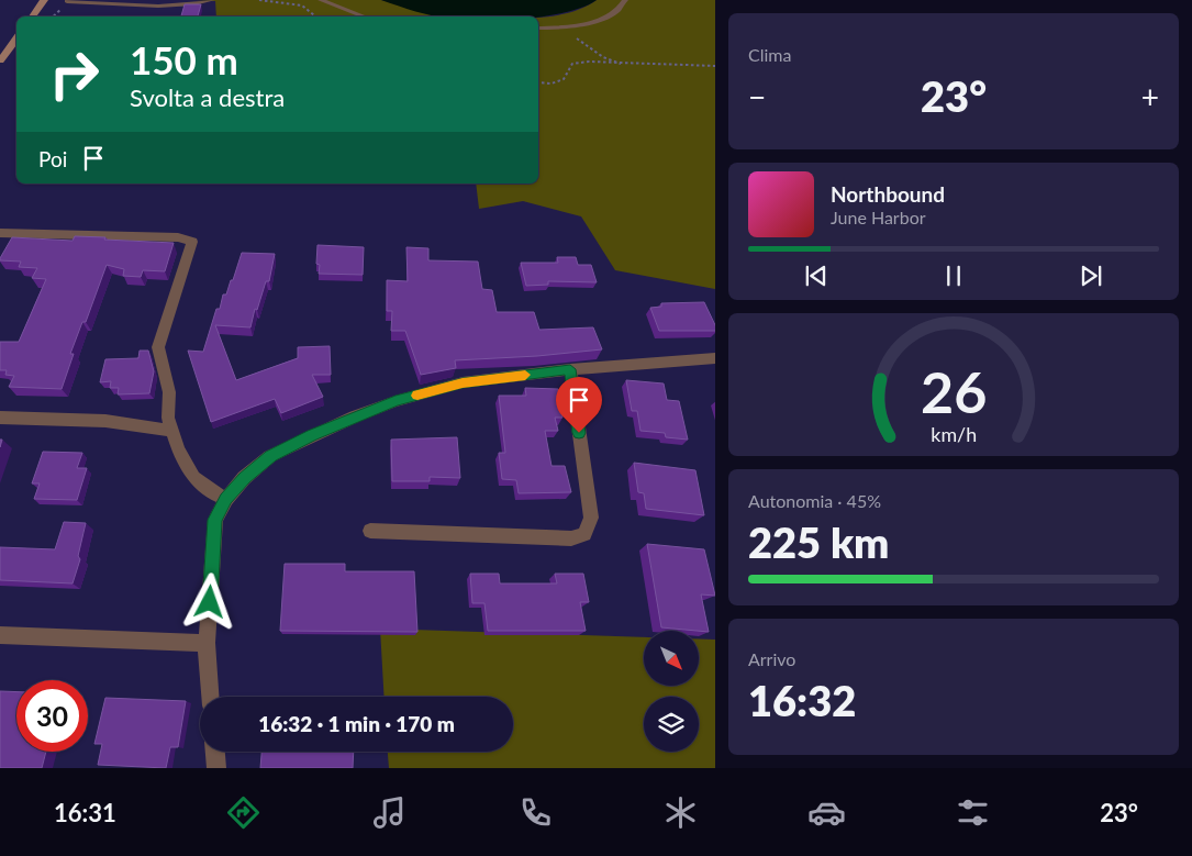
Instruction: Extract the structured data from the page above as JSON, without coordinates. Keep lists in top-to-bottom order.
{
  "north": "bottom right",
  "page": {
    "tile": [
      "Clima",
      ["Autonomia · 45%", "225 km"],
      ["Arrivo", "16:32"]
    ],
    "turn": ["150 m", "Svolta a destra"],
    "heat": ["−", "23°", "+"],
    "then": "Poi",
    "song": ["Northbound", "June Harbor"],
    "limit": "30",
    "trip": "16:32 · 1 min · 170 m",
    "tabs": ["16:31", "23°"],
    "gauge": ["26", "km/h"]
  }
}
